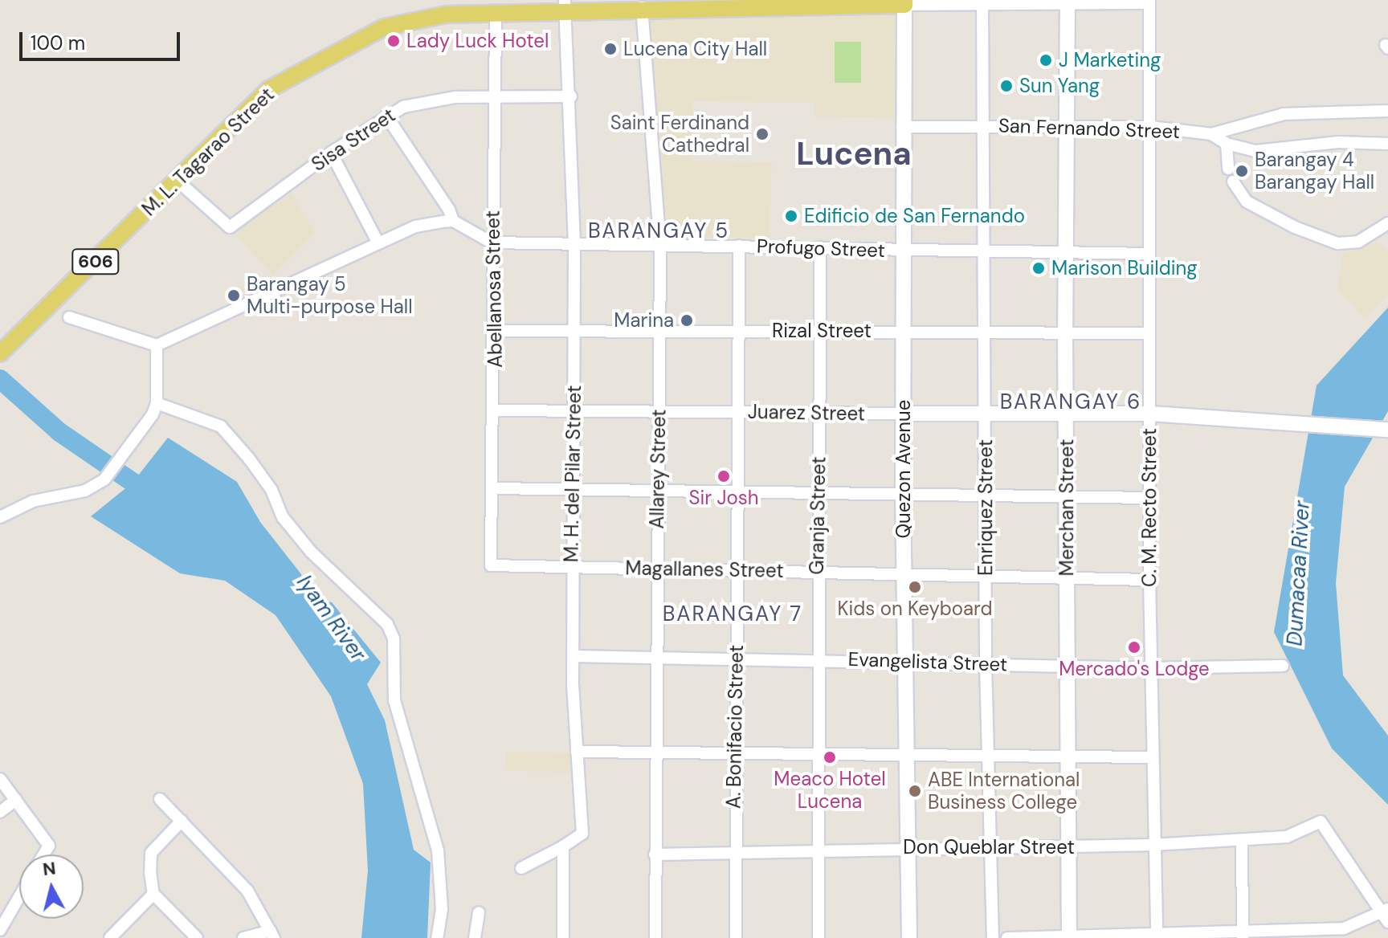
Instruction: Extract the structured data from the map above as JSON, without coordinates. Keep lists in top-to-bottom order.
{
  "streets": {
    "main road": [
      "M. L. Tagarao Street",
      "606",
      "Juarez Street",
      "Quezon Avenue",
      "Merchan Street"
    ],
    "street": [
      "San Fernando Street",
      "Sisa Street",
      "Profugo Street",
      "Abellanosa Street",
      "Rizal Street",
      "Allarey Street",
      "M. H. del Pilar Street",
      "Enriquez Street",
      "C. M. Recto Street",
      "Granja Street",
      "Magallanes Street",
      "Evangelista Street",
      "A. Bonifacio Street",
      "Don Queblar Street"
    ]
  },
  "crossings": [
    ["San Fernando Street", "Quezon Avenue"],
    ["San Fernando Street", "Enriquez Street"],
    ["San Fernando Street", "Merchan Street"],
    ["San Fernando Street", "C. M. Recto Street"],
    ["Sisa Street", "M. L. Tagarao Street"],
    ["Sisa Street", "Abellanosa Street"],
    ["Sisa Street", "M. H. del Pilar Street"],
    ["M. L. Tagarao Street", "Abellanosa Street"],
    ["M. L. Tagarao Street", "Allarey Street"],
    ["M. L. Tagarao Street", "Quezon Avenue"],
    ["M. L. Tagarao Street", "M. H. del Pilar Street"],
    ["M. L. Tagarao Street", "Enriquez Street"],
    ["M. L. Tagarao Street", "Merchan Street"],
    ["M. L. Tagarao Street", "C. M. Recto Street"],
    ["Profugo Street", "Abellanosa Street"],
    ["Profugo Street", "Allarey Street"],
    ["Profugo Street", "Quezon Avenue"],
    ["Profugo Street", "M. H. del Pilar Street"],
    ["Profugo Street", "Enriquez Street"],
    ["Profugo Street", "Merchan Street"],
    ["Profugo Street", "C. M. Recto Street"],
    ["Profugo Street", "Granja Street"],
    ["Profugo Street", "A. Bonifacio Street"],
    ["Abellanosa Street", "Rizal Street"],
    ["Abellanosa Street", "Juarez Street"],
    ["Abellanosa Street", "Magallanes Street"],
    ["Rizal Street", "Allarey Street"],
    ["Rizal Street", "Quezon Avenue"],
    ["Rizal Street", "M. H. del Pilar Street"],
    ["Rizal Street", "Enriquez Street"],
    ["Rizal Street", "Merchan Street"],
    ["Rizal Street", "C. M. Recto Street"],
    ["Rizal Street", "Granja Street"],
    ["Rizal Street", "A. Bonifacio Street"],
    ["Juarez Street", "Allarey Street"],
    ["Juarez Street", "Quezon Avenue"],
    ["Juarez Street", "M. H. del Pilar Street"],
    ["Juarez Street", "Enriquez Street"],
    ["Juarez Street", "Merchan Street"],
    ["Juarez Street", "C. M. Recto Street"],
    ["Juarez Street", "Granja Street"],
    ["Juarez Street", "A. Bonifacio Street"],
    ["Allarey Street", "Magallanes Street"],
    ["Allarey Street", "Evangelista Street"],
    ["Allarey Street", "Don Queblar Street"],
    ["Quezon Avenue", "Magallanes Street"],
    ["Quezon Avenue", "Evangelista Street"],
    ["Quezon Avenue", "Don Queblar Street"],
    ["M. H. del Pilar Street", "Magallanes Street"],
    ["M. H. del Pilar Street", "Evangelista Street"],
    ["Enriquez Street", "Magallanes Street"],
    ["Enriquez Street", "Evangelista Street"],
    ["Enriquez Street", "Don Queblar Street"],
    ["Merchan Street", "Magallanes Street"],
    ["Merchan Street", "Evangelista Street"],
    ["Merchan Street", "Don Queblar Street"],
    ["C. M. Recto Street", "Magallanes Street"],
    ["C. M. Recto Street", "Evangelista Street"],
    ["C. M. Recto Street", "Don Queblar Street"],
    ["Granja Street", "Magallanes Street"],
    ["Granja Street", "Evangelista Street"],
    ["Granja Street", "Don Queblar Street"],
    ["Magallanes Street", "A. Bonifacio Street"],
    ["Evangelista Street", "A. Bonifacio Street"],
    ["A. Bonifacio Street", "Don Queblar Street"]
  ],
  "districts": [
    "Lucena",
    "BARANGAY 5",
    "BARANGAY 6",
    "BARANGAY 7"
  ],
  "water": ["Dumacaa River", "Iyam River"],
  "places": [
    "Lady Luck Hotel",
    "Lucena City Hall",
    "J Marketing",
    "Sun Yang",
    "Saint Ferdinand Cathedral",
    "Barangay 4 Barangay Hall",
    "Edificio de San Fernando",
    "Marison Building",
    "Barangay 5 Multi-purpose Hall",
    "Marina",
    "Sir Josh",
    "Kids on Keyboard",
    "Mercado's Lodge",
    "Meaco Hotel Lucena",
    "ABE International Business College"
  ],
  "scale_bar": "100 m",
  "north": "top"
}
